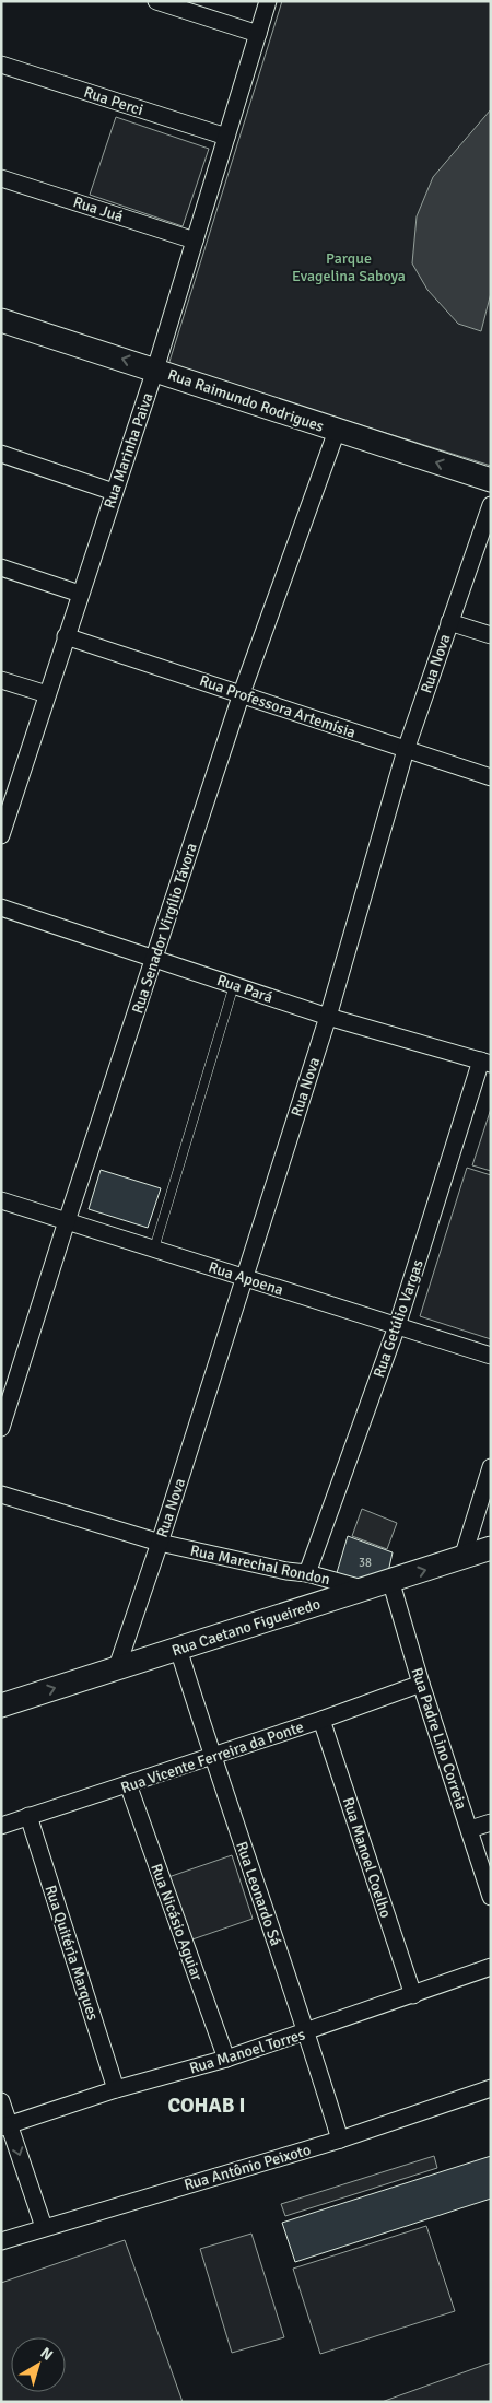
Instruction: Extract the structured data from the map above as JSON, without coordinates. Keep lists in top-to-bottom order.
{
  "streets": {
    "main road": ["Rua Raimundo Rodrigues", "Rua Caetano Figueiredo"],
    "street": [
      "Rua Perci",
      "Rua Juá",
      "Rua Marinha Paiva",
      "Rua Nova",
      "Rua Professora Artemísia",
      "Rua Senador Virgílio Távora",
      "Rua Pará",
      "Rua Apoena",
      "Rua Getúlio Vargas",
      "Rua Marechal Rondon",
      "Rua Padre Lino Correia",
      "Rua Vicente Ferreira da Ponte",
      "Rua Manoel Coelho",
      "Rua Leonardo Sá",
      "Rua Nicásio Aguiar",
      "Rua Quitéria Marques",
      "Rua Manoel Torres",
      "Rua Antônio Peixoto"
    ]
  },
  "crossings": [
    ["Rua Perci", "Rua Marinha Paiva"],
    ["Rua Juá", "Rua Marinha Paiva"],
    ["Rua Raimundo Rodrigues", "Rua Marinha Paiva"],
    ["Rua Raimundo Rodrigues", "Rua Senador Virgílio Távora"],
    ["Rua Marinha Paiva", "Rua Professora Artemísia"],
    ["Rua Nova", "Rua Professora Artemísia"],
    ["Rua Nova", "Rua Pará"],
    ["Rua Nova", "Rua Apoena"],
    ["Rua Nova", "Rua Marechal Rondon"],
    ["Rua Nova", "Rua Caetano Figueiredo"],
    ["Rua Professora Artemísia", "Rua Senador Virgílio Távora"],
    ["Rua Senador Virgílio Távora", "Rua Pará"],
    ["Rua Senador Virgílio Távora", "Rua Apoena"],
    ["Rua Pará", "Rua Getúlio Vargas"],
    ["Rua Apoena", "Rua Getúlio Vargas"],
    ["Rua Getúlio Vargas", "Rua Marechal Rondon"],
    ["Rua Marechal Rondon", "Rua Caetano Figueiredo"],
    ["Rua Caetano Figueiredo", "Rua Padre Lino Correia"],
    ["Rua Caetano Figueiredo", "Rua Leonardo Sá"],
    ["Rua Padre Lino Correia", "Rua Vicente Ferreira da Ponte"],
    ["Rua Vicente Ferreira da Ponte", "Rua Manoel Coelho"],
    ["Rua Vicente Ferreira da Ponte", "Rua Leonardo Sá"],
    ["Rua Vicente Ferreira da Ponte", "Rua Nicásio Aguiar"],
    ["Rua Vicente Ferreira da Ponte", "Rua Quitéria Marques"],
    ["Rua Manoel Coelho", "Rua Manoel Torres"],
    ["Rua Leonardo Sá", "Rua Manoel Torres"],
    ["Rua Leonardo Sá", "Rua Antônio Peixoto"],
    ["Rua Nicásio Aguiar", "Rua Manoel Torres"],
    ["Rua Quitéria Marques", "Rua Manoel Torres"]
  ],
  "one_way": ["Rua Raimundo Rodrigues", "Rua Caetano Figueiredo"],
  "districts": ["COHAB I"],
  "parks": ["Parque Evagelina Saboya"],
  "house_numbers": ["38"],
  "north": "top right"
}
